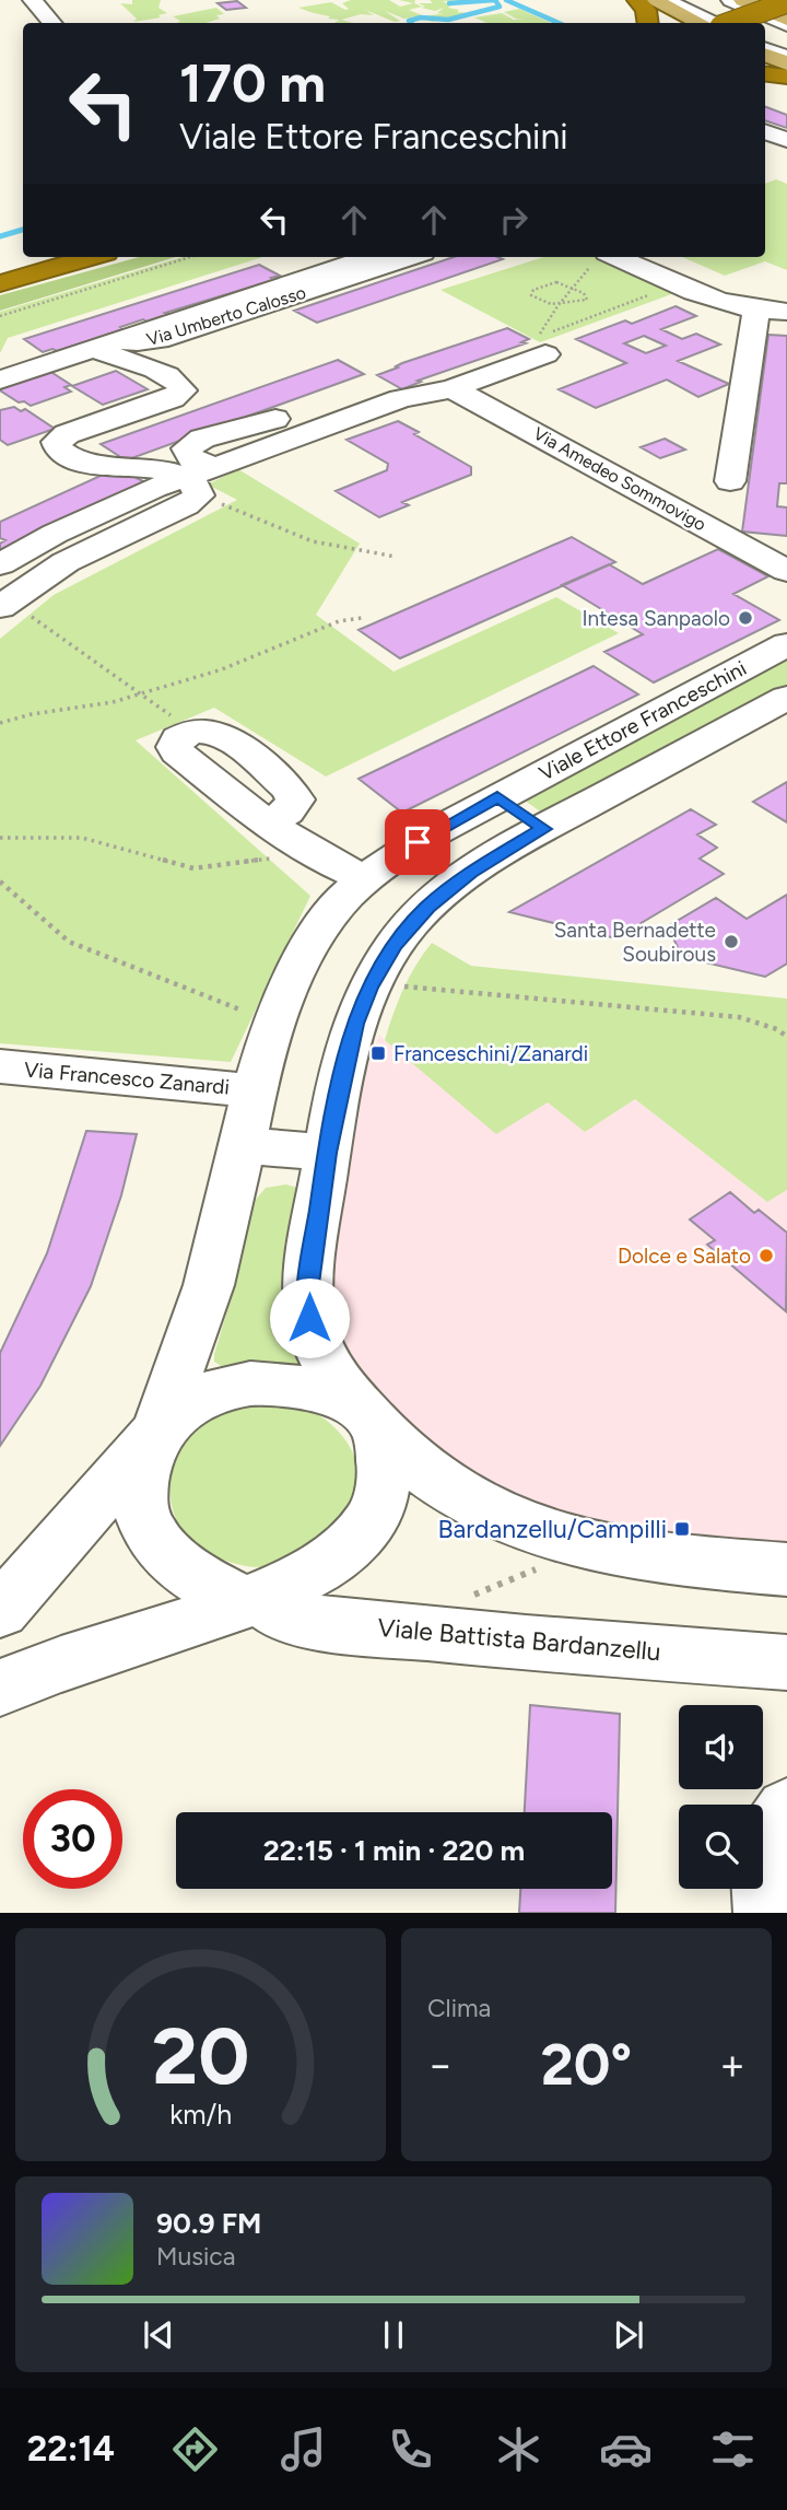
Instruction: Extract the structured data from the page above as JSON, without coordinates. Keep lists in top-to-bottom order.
{
  "streets": {
    "street": [
      "Via Umberto Calosso",
      "Via Amedeo Sommovigo",
      "Viale Ettore Franceschini",
      "Via Francesco Zanardi",
      "Viale Battista Bardanzellu"
    ]
  },
  "crossings": [
    ["Viale Ettore Franceschini", "Via Francesco Zanardi"],
    ["Viale Ettore Franceschini", "Viale Battista Bardanzellu"]
  ],
  "places": {
    "other": ["Intesa Sanpaolo", "Santa Bernadette Soubirous", "Dolce e Salato"],
    "transit": ["Franceschini/Zanardi", "Bardanzellu/Campilli"]
  },
  "page": {
    "turn": ["170 m", "Viale Ettore Franceschini"],
    "limit": "30",
    "trip": "22:15 · 1 min · 220 m",
    "tile": "Clima",
    "heat": ["−", "20°", "+"],
    "song": ["90.9 FM", "Musica"],
    "tabs": "22:14",
    "gauge": ["20", "km/h"]
  }
}
